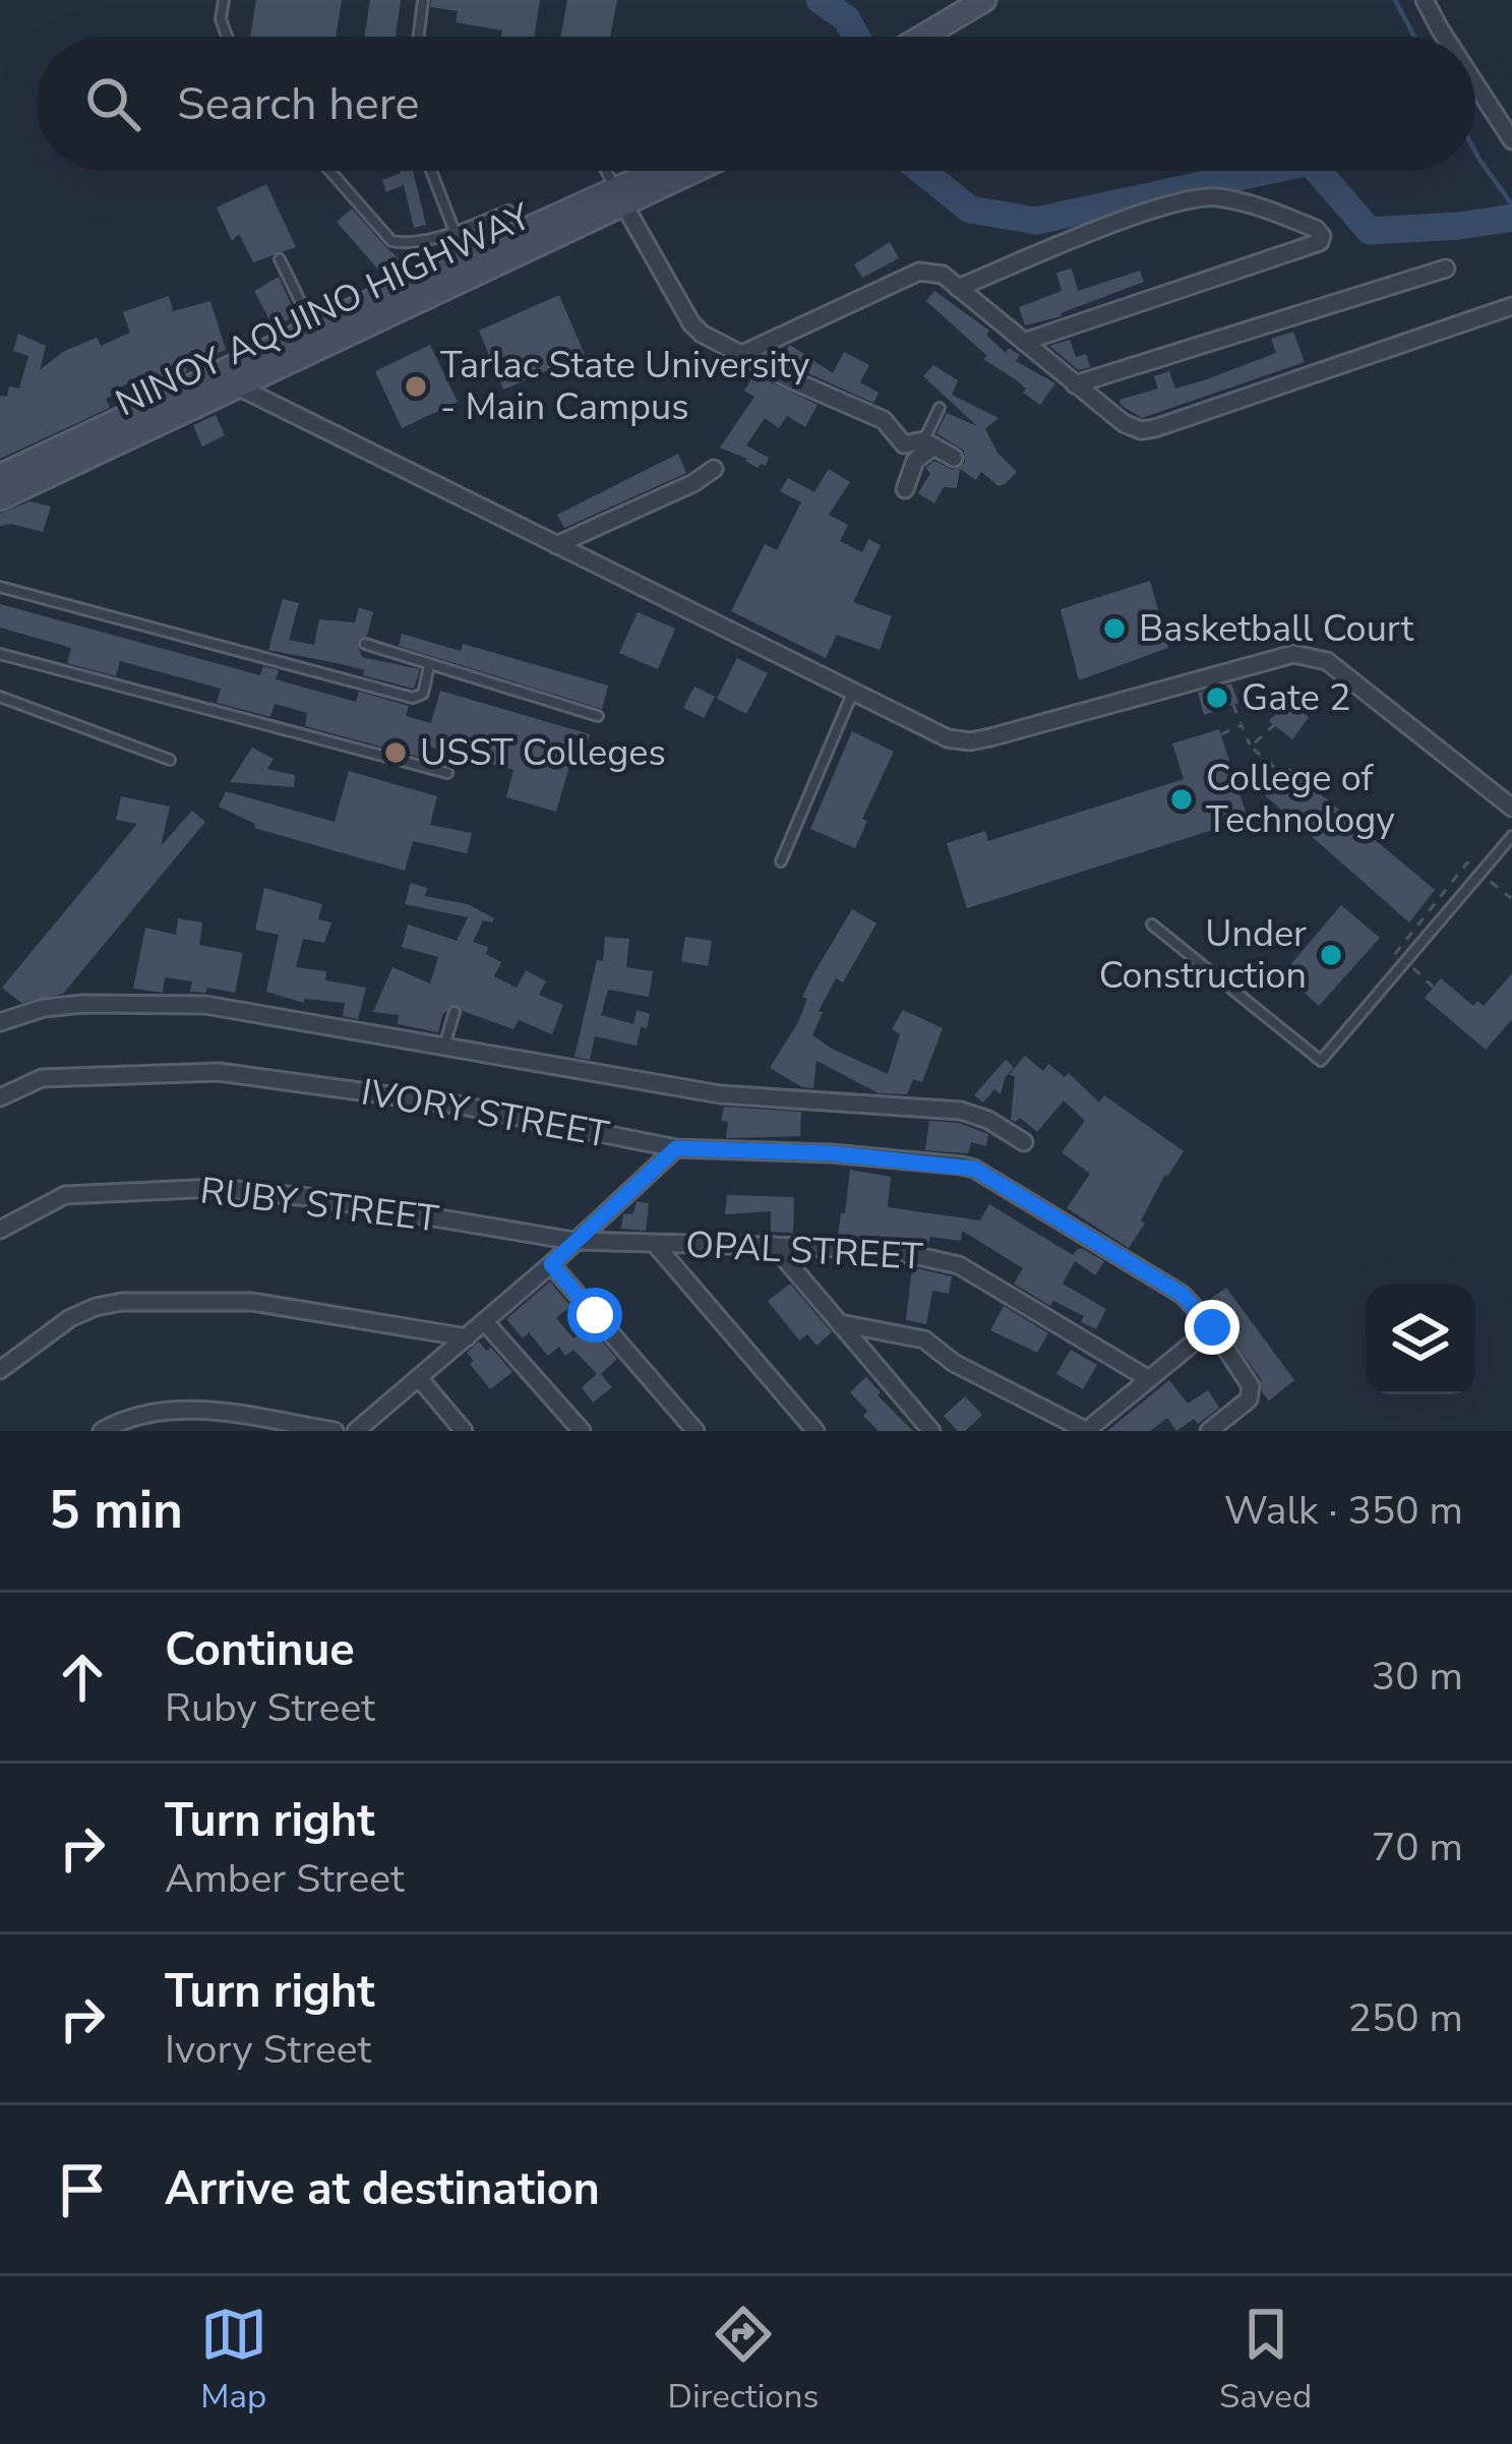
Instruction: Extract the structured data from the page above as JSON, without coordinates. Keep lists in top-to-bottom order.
{
  "streets": {
    "main road": ["NINOY AQUINO HIGHWAY"],
    "street": ["IVORY STREET", "RUBY STREET", "OPAL STREET"]
  },
  "crossings": [
    ["RUBY STREET", "OPAL STREET"]
  ],
  "places": [
    "Tarlac State University - Main Campus",
    "Basketball Court",
    "Gate 2",
    "USST Colleges",
    "College of Technology",
    "Under Construction"
  ],
  "page": {
    "search": "Search here",
    "heading": ["5 min", "Walk · 350 m"],
    "list": [
      ["Continue", "Ruby Street", "30 m"],
      ["Turn right", "Amber Street", "70 m"],
      ["Turn right", "Ivory Street", "250 m"],
      "Arrive at destination"
    ],
    "nav": ["Map", "Directions", "Saved"]
  }
}
